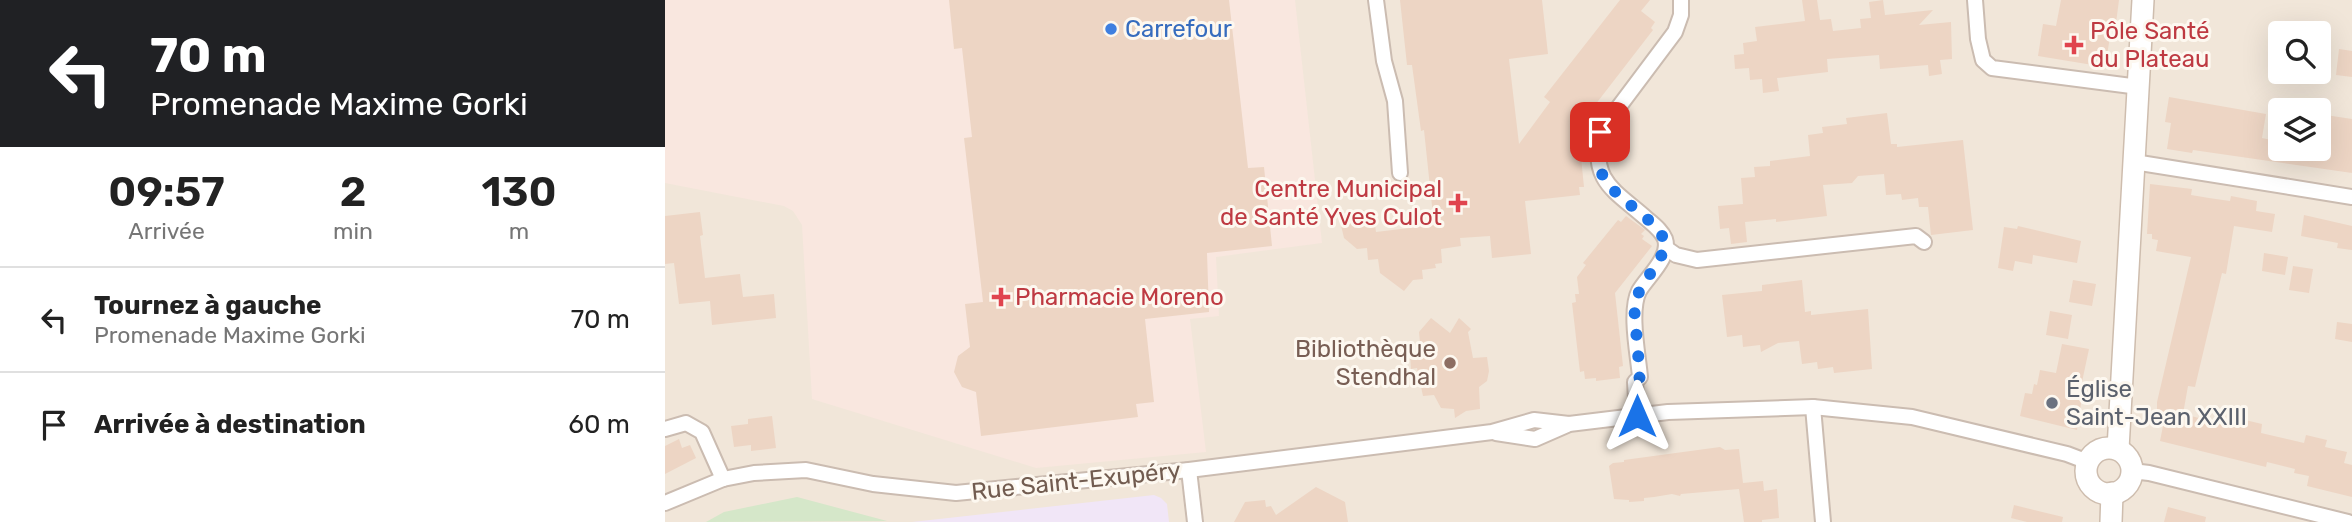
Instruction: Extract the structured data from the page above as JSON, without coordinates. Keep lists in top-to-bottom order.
{
  "streets": {
    "street": ["Rue Saint-Exupéry"]
  },
  "places": {
    "other": ["Carrefour", "Bibliothèque Stendhal", "Église Saint-Jean XXIII"],
    "health": ["Pôle Santé du Plateau", "Centre Municipal de Santé Yves Culot", "Pharmacie Moreno"]
  },
  "page": {
    "turn": ["70 m", "Promenade Maxime Gorki"],
    "eta": [
      "09:57",
      "Arrivée",
      "2",
      "min",
      "130",
      "m"
    ],
    "list": [
      {
        "name": "Tournez à gauche",
        "note": "Promenade Maxime Gorki",
        "value": "70 m"
      },
      {
        "name": "Arrivée à destination",
        "value": "60 m"
      }
    ]
  }
}
